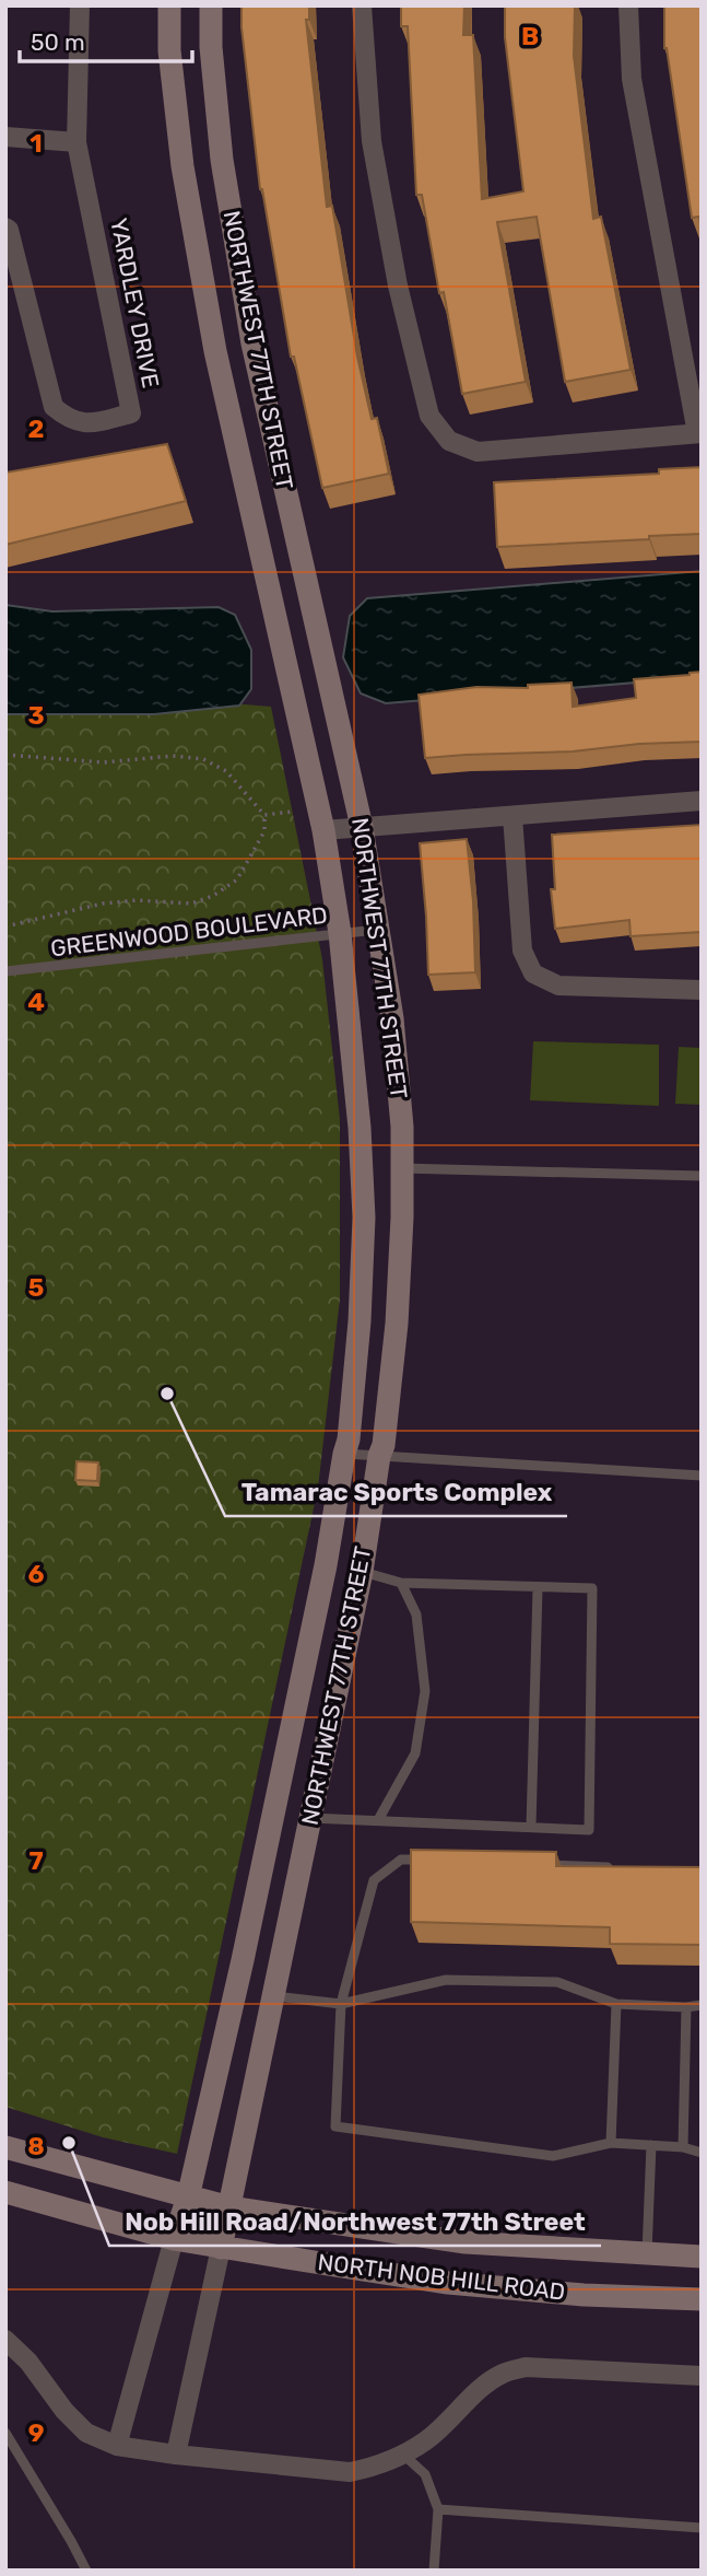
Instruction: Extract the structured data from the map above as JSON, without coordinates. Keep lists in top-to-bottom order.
{
  "streets": {
    "street": ["YARDLEY DRIVE", "NORTHWEST 77TH STREET", "NORTH NOB HILL ROAD"],
    "lane": ["GREENWOOD BOULEVARD"]
  },
  "crossings": [
    ["NORTHWEST 77TH STREET", "GREENWOOD BOULEVARD"],
    ["NORTHWEST 77TH STREET", "NORTH NOB HILL ROAD"]
  ],
  "places": ["Tamarac Sports Complex", "Nob Hill Road/Northwest 77th Street"],
  "scale_bar": "50 m",
  "grid": {
    "columns": ["B"],
    "rows": [
      "1",
      "2",
      "3",
      "4",
      "5",
      "6",
      "7",
      "8",
      "9"
    ]
  }
}
